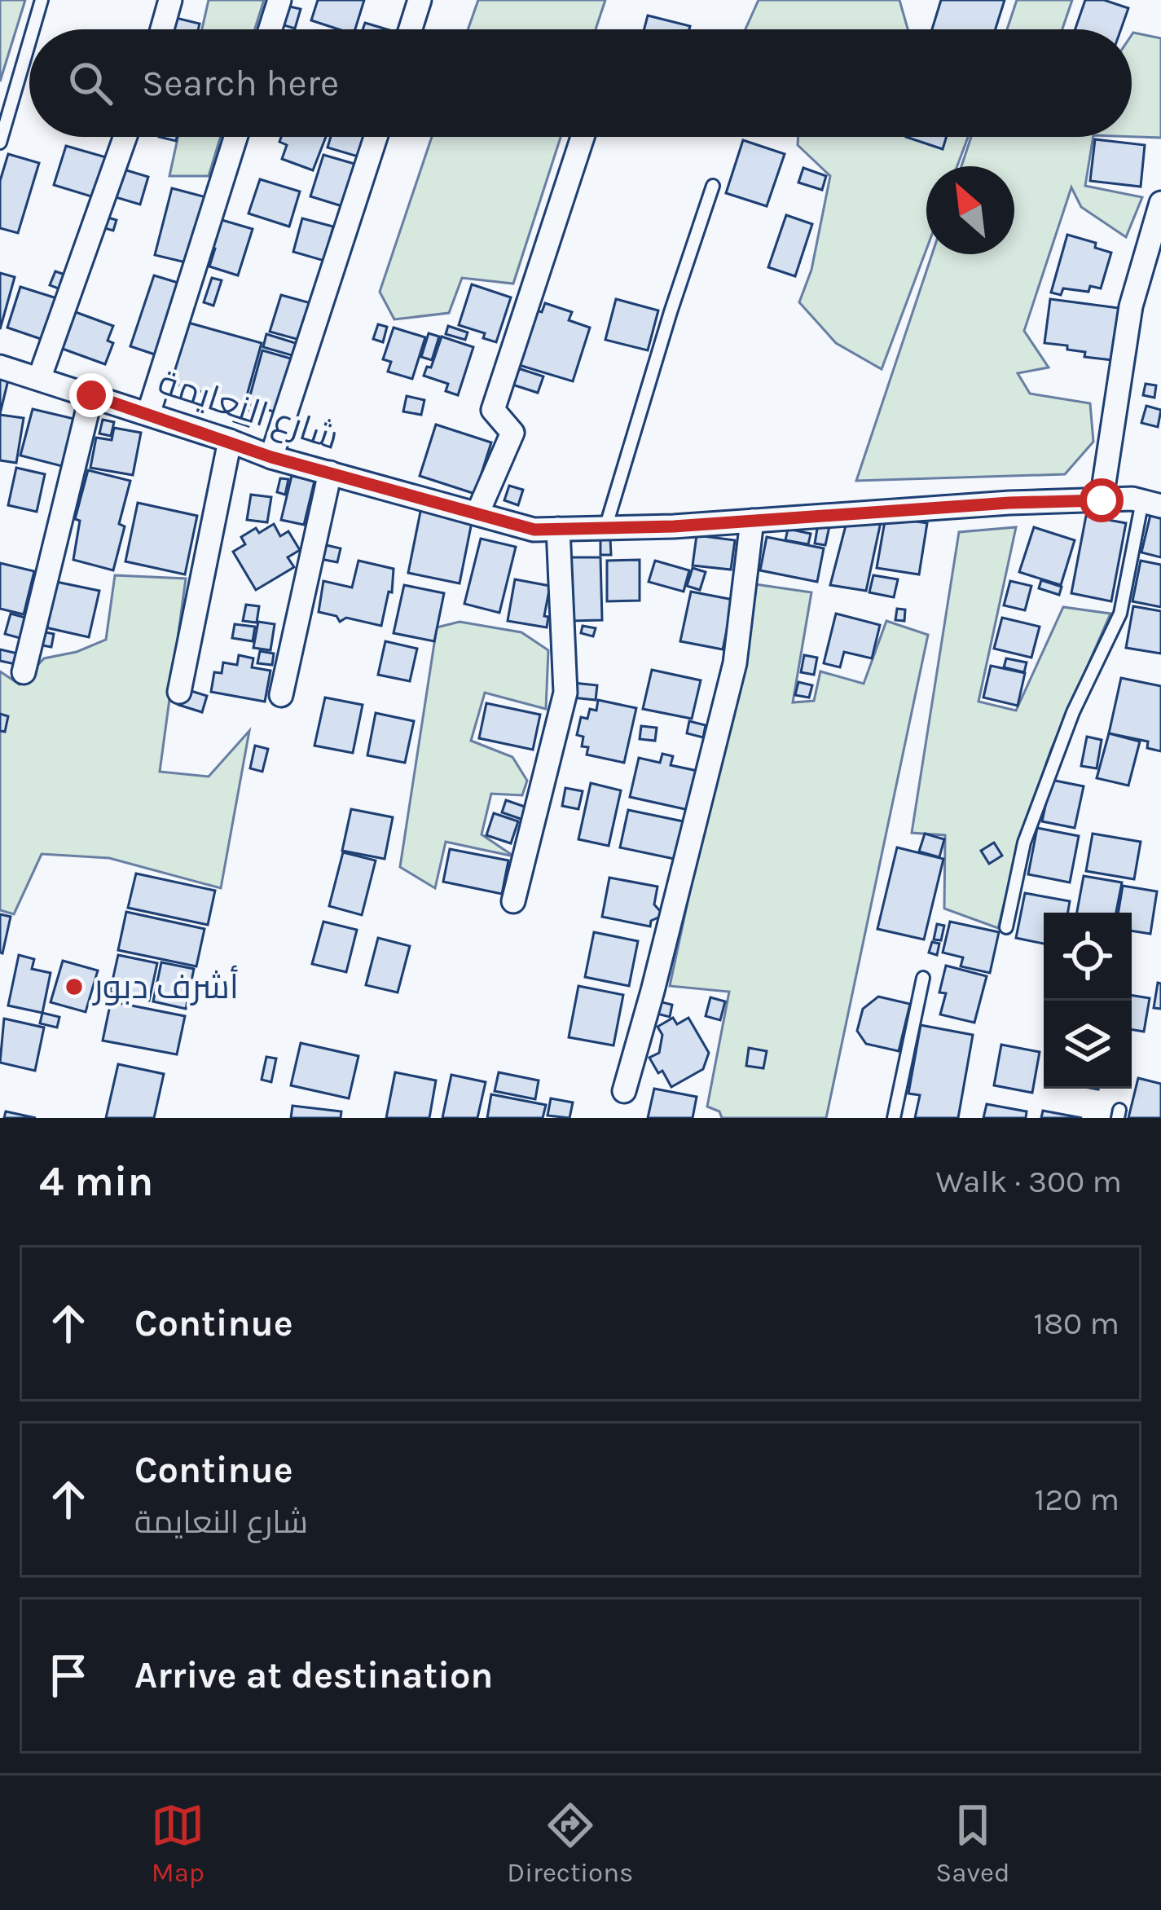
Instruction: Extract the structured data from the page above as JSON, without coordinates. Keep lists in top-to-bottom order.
{
  "streets": {
    "street": ["شارع النعايمة"]
  },
  "places": ["أشرف دبور"],
  "north": "top left",
  "page": {
    "search": "Search here",
    "heading": ["4 min", "Walk · 300 m"],
    "list": [
      ["Continue", "180 m"],
      ["Continue", "شارع النعايمة", "120 m"],
      "Arrive at destination"
    ],
    "nav": ["Map", "Directions", "Saved"]
  }
}
